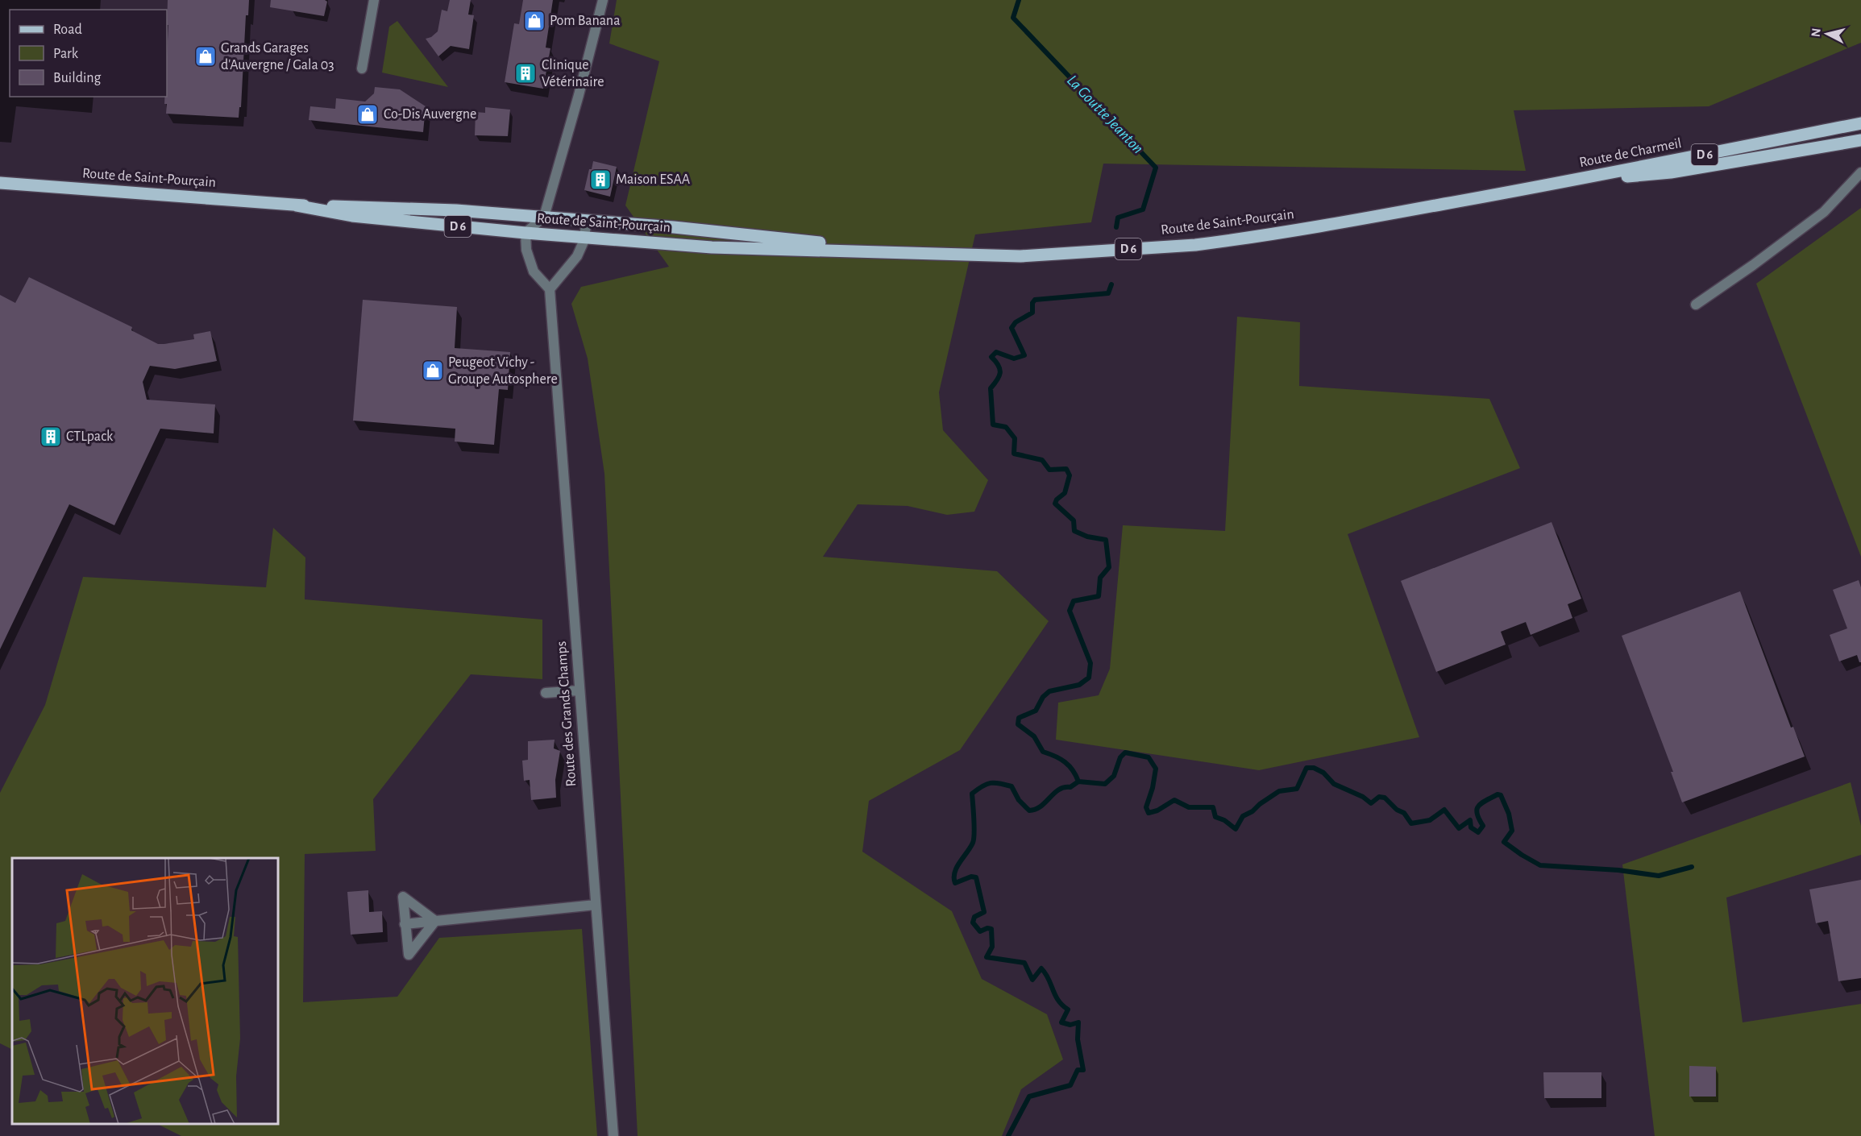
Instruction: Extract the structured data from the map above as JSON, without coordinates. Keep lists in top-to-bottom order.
{
  "streets": {
    "main road": ["Route de Charmeil", "D 6", "Route de Saint-Pourçain"],
    "street": ["Route des Grands Champs"]
  },
  "crossings": [
    ["Route de Charmeil", "Route de Saint-Pourçain"]
  ],
  "water": ["La Goutte Jeanton"],
  "places": {
    "shop": [
      "Pom Banana",
      "Grands Garages d'Auvergne / Gala 03",
      "Co-Dis Auvergne",
      "Peugeot Vichy - Groupe Autosphere"
    ],
    "building": ["Clinique Vétérinaire", "Maison ESAA", "CTLpack"]
  },
  "legend": ["Road", "Park", "Building"],
  "north": "left"
}
